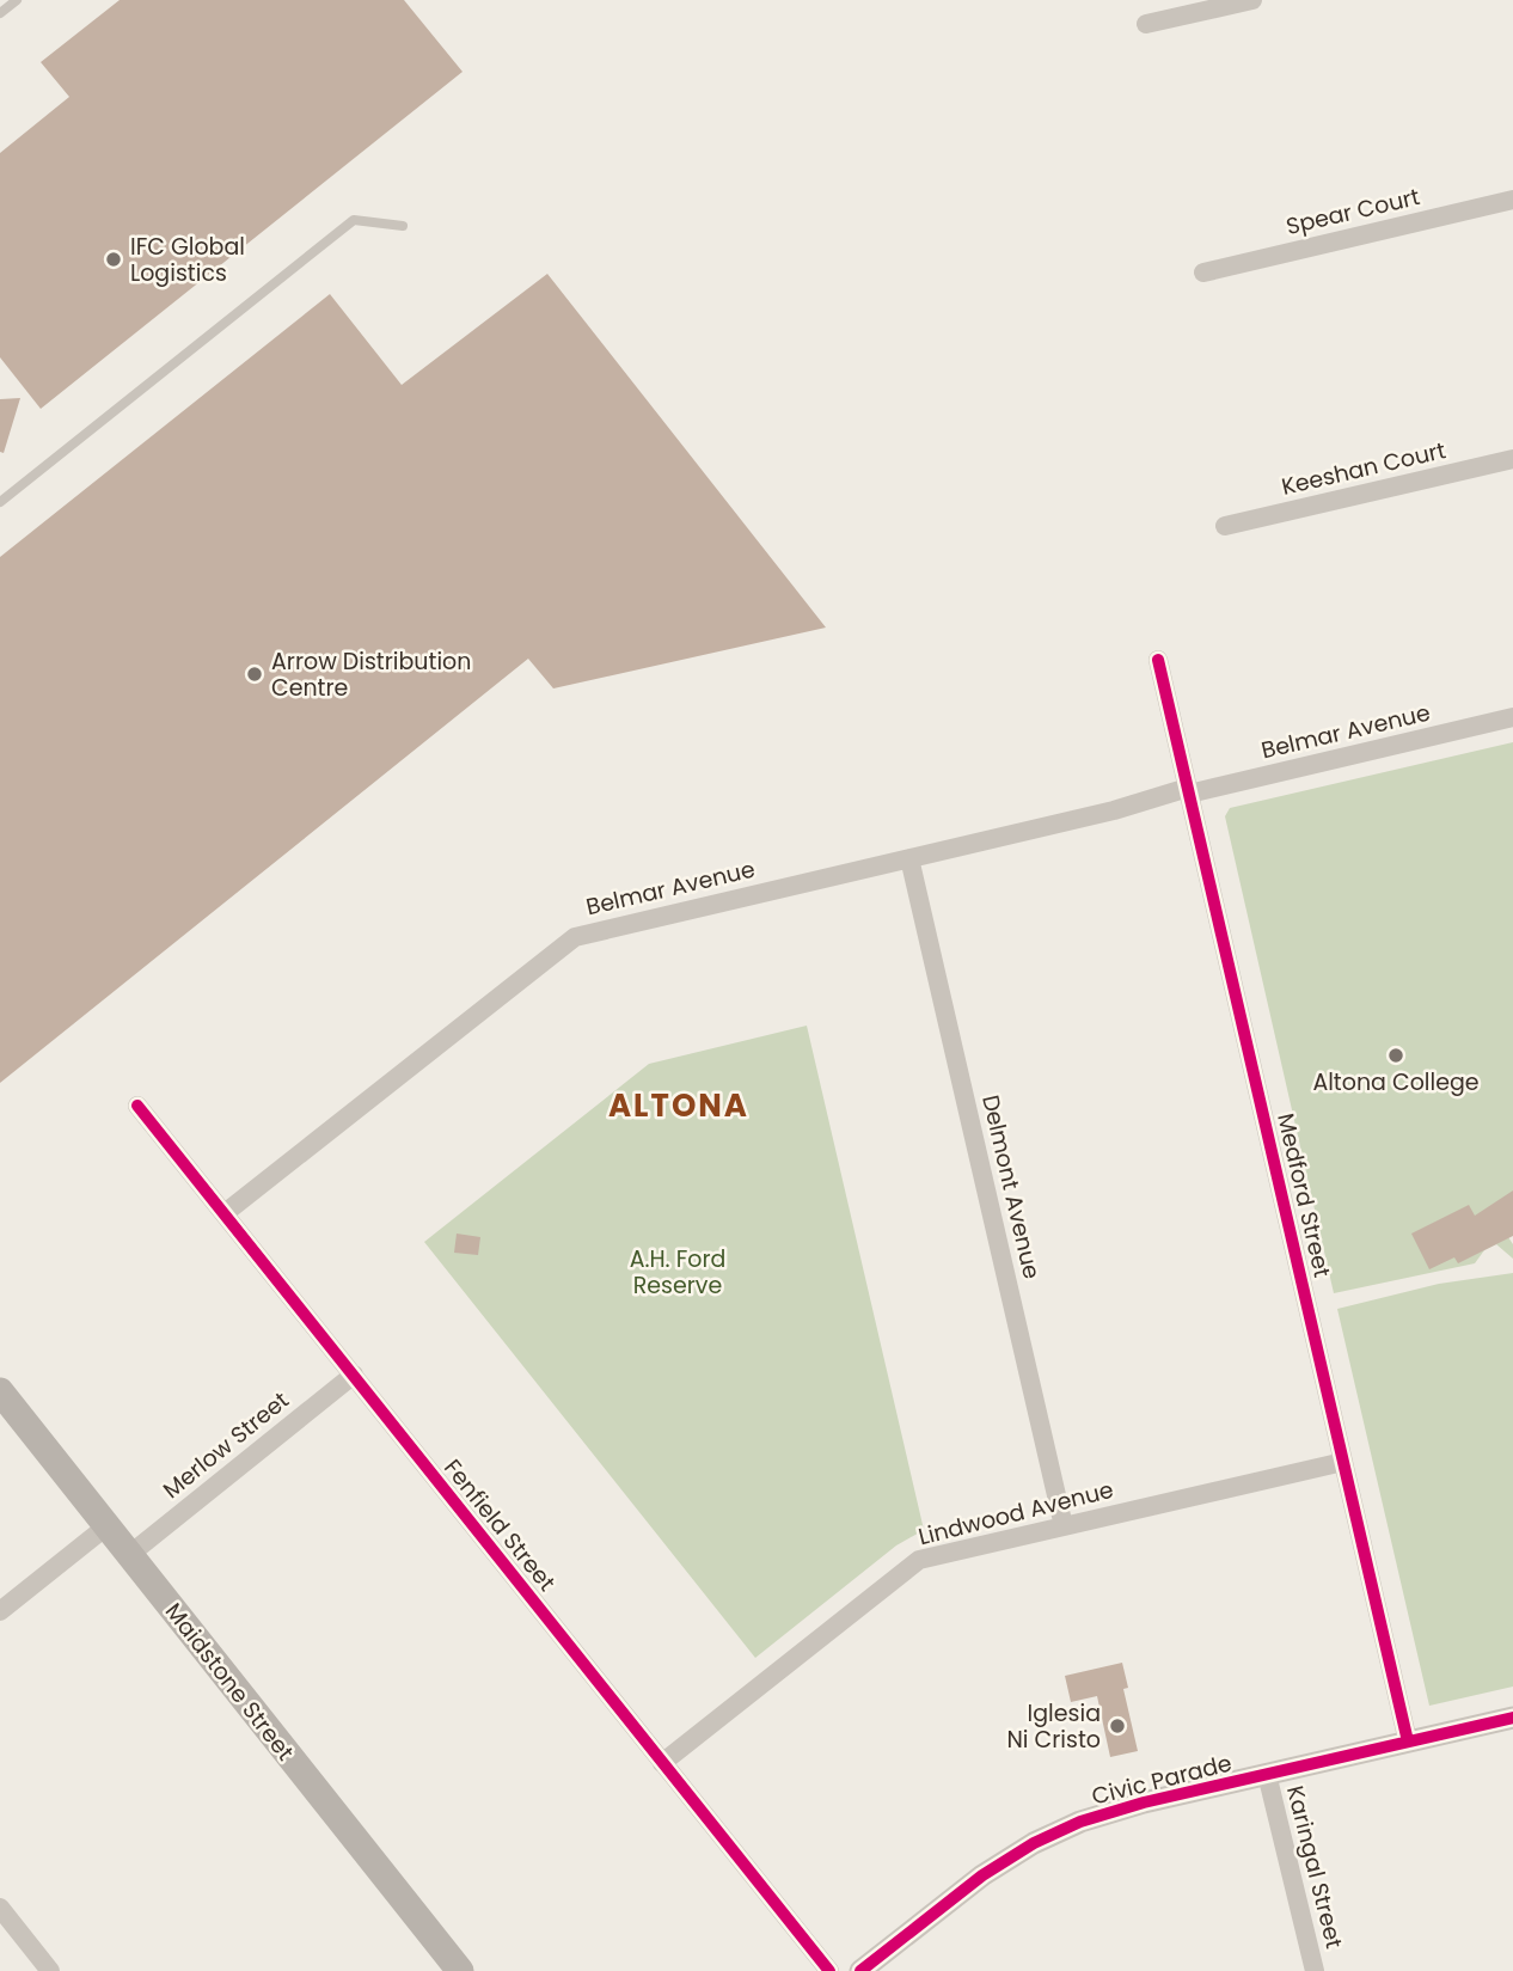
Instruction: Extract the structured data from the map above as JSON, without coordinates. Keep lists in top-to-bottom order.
{
  "streets": {
    "main road": ["Maidstone Street"],
    "street": [
      "Spear Court",
      "Keeshan Court",
      "Belmar Avenue",
      "Delmont Avenue",
      "Medford Street",
      "Merlow Street",
      "Lindwood Avenue",
      "Fenfield Street",
      "Civic Parade",
      "Karingal Street"
    ]
  },
  "crossings": [
    ["Belmar Avenue", "Delmont Avenue"],
    ["Belmar Avenue", "Medford Street"],
    ["Belmar Avenue", "Fenfield Street"],
    ["Delmont Avenue", "Lindwood Avenue"],
    ["Medford Street", "Lindwood Avenue"],
    ["Medford Street", "Civic Parade"],
    ["Merlow Street", "Fenfield Street"],
    ["Merlow Street", "Maidstone Street"],
    ["Lindwood Avenue", "Fenfield Street"],
    ["Civic Parade", "Karingal Street"]
  ],
  "districts": ["ALTONA"],
  "parks": ["A.H. Ford Reserve"],
  "places": [
    "IFC Global Logistics",
    "Arrow Distribution Centre",
    "Altona College",
    "Iglesia Ni Cristo"
  ]
}
